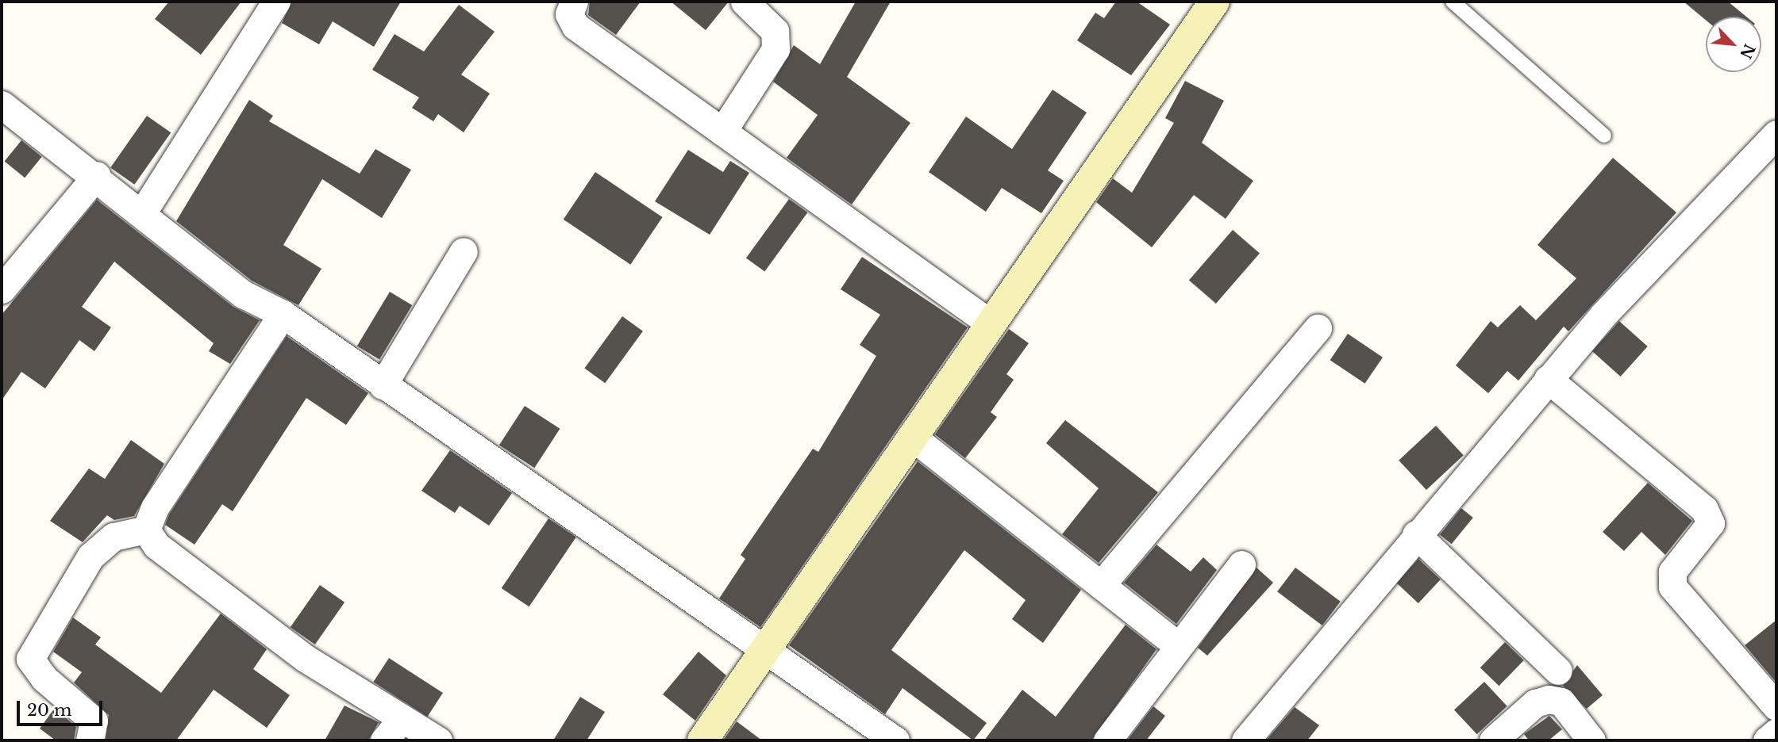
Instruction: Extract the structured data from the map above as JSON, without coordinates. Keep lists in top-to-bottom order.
{
  "scale_bar": "20 m",
  "north": "bottom right"
}
